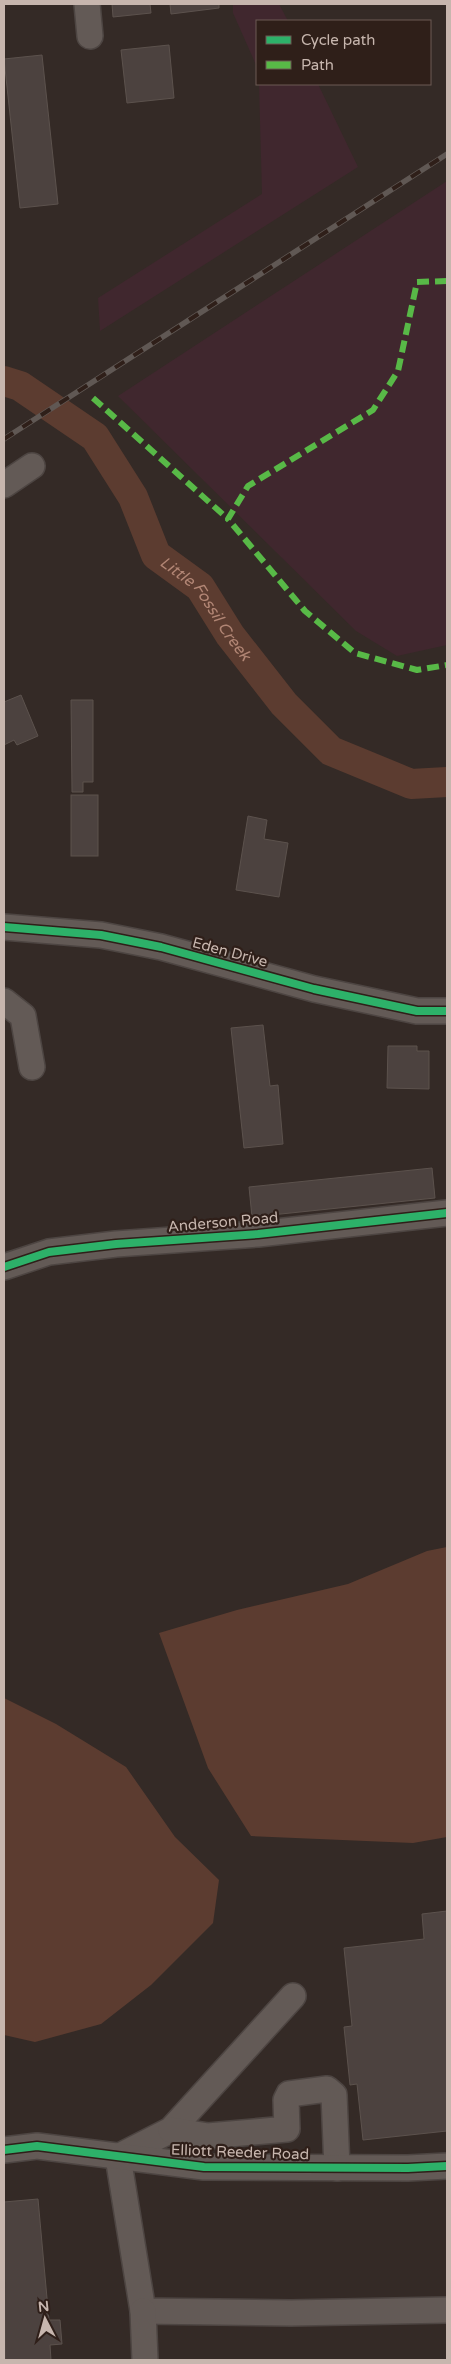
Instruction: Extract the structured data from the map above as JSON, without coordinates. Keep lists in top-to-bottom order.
{
  "streets": {
    "street": ["Eden Drive", "Anderson Road", "Elliott Reeder Road"]
  },
  "water": ["Little Fossil Creek"],
  "legend": ["Cycle path", "Path"],
  "north": "top"
}
